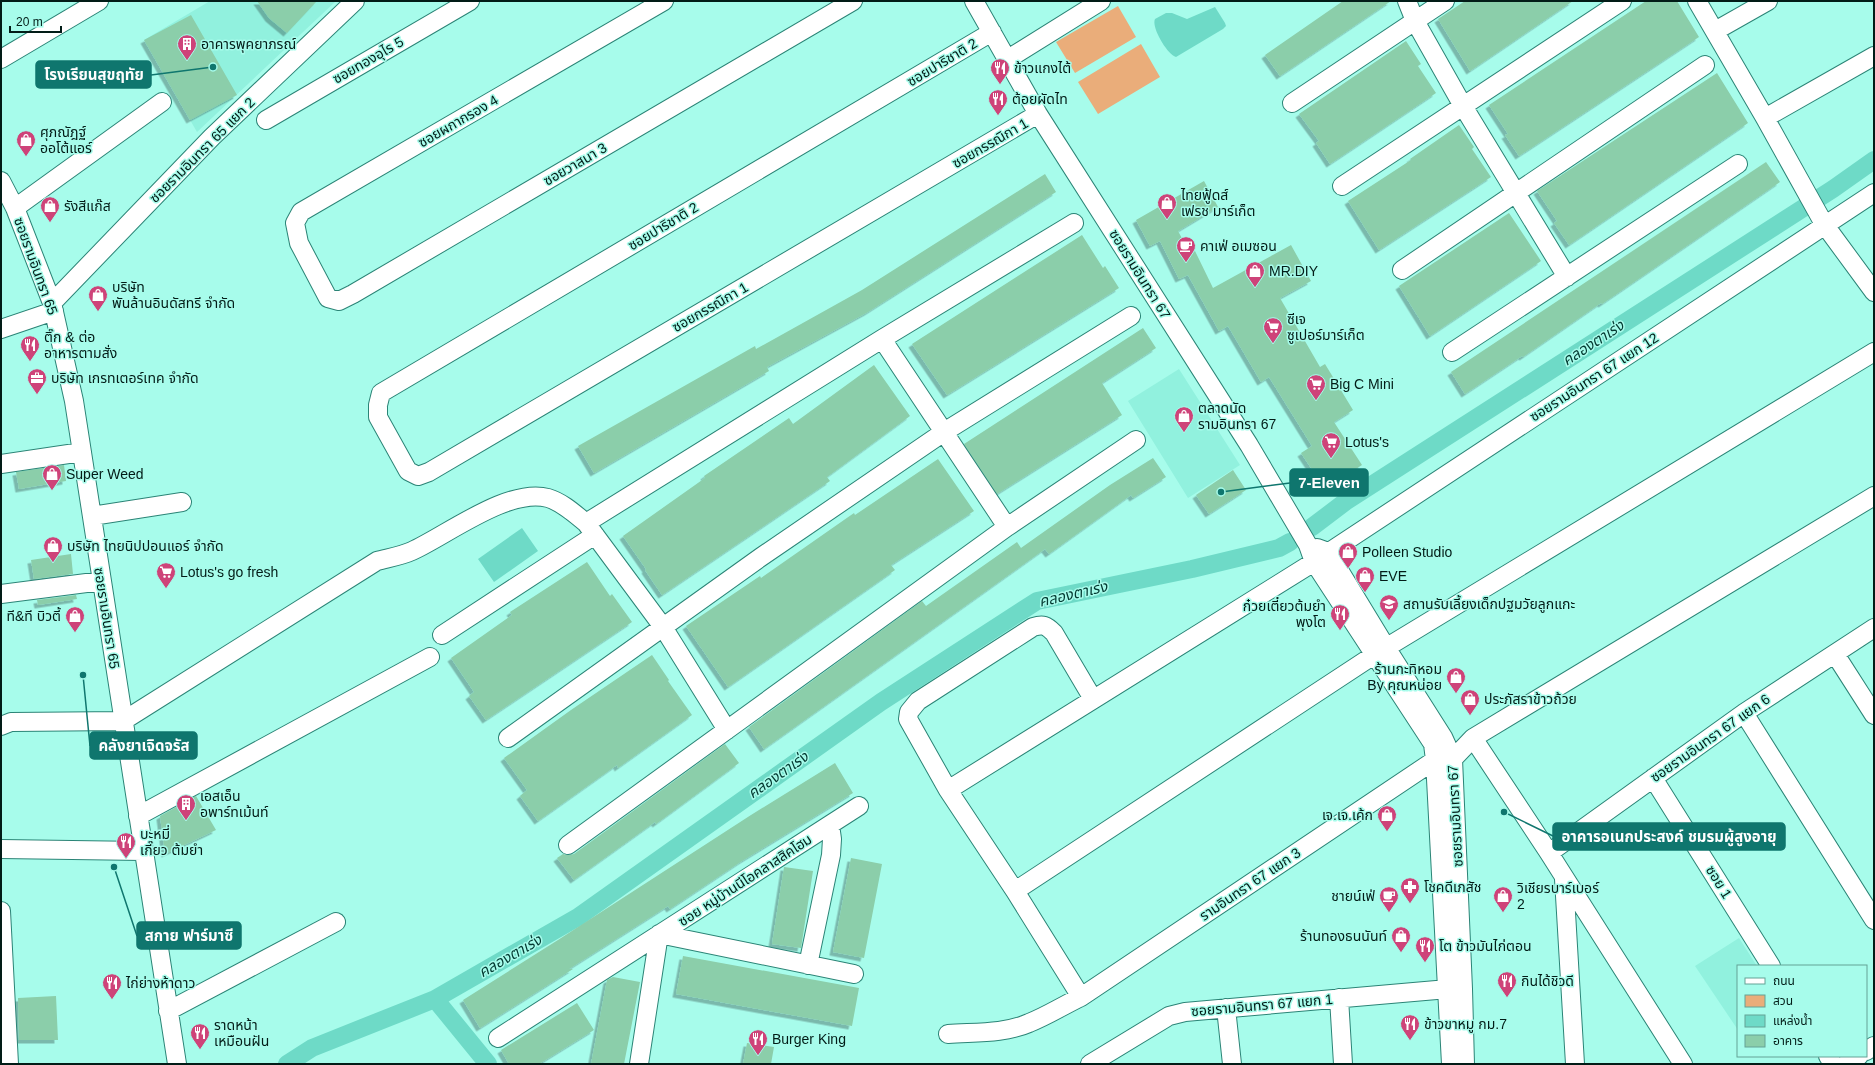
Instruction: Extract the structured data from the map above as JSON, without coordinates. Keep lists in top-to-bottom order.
{
  "streets": {
    "street": [
      "ซอยทองอุไร 5",
      "ซอยปาริชาติ 2",
      "ซอยผกากรอง 4",
      "ซอยกรรณิกา 1",
      "ซอยรามอินทรา 65 แยก 2",
      "ซอยวาสนา 3",
      "ซอยรามอินทรา 65",
      "ซอยรามอินทรา 67",
      "ซอยรามอินทรา 67 แยก 12",
      "ซอยรามอินทรา 67 แยก 6",
      "ซอย หมู่บ้านนีโอคลาสสิคโฮม",
      "ซอย 1",
      "รามอินทรา 67 แยก 3",
      "ซอยรามอินทรา 67 แยก 1"
    ]
  },
  "crossings": [
    ["ซอยปาริชาติ 2", "ซอยกรรณิกา 1"],
    ["ซอยปาริชาติ 2", "ซอยรามอินทรา 67"],
    ["ซอยผกากรอง 4", "ซอยวาสนา 3"],
    ["ซอยกรรณิกา 1", "ซอยรามอินทรา 67"],
    ["ซอยรามอินทรา 65 แยก 2", "ซอยรามอินทรา 65"],
    ["ซอยรามอินทรา 67", "ซอยรามอินทรา 67 แยก 12"],
    ["ซอยรามอินทรา 67", "รามอินทรา 67 แยก 3"],
    ["ซอยรามอินทรา 67", "ซอยรามอินทรา 67 แยก 1"],
    ["ซอยรามอินทรา 67 แยก 6", "ซอย 1"]
  ],
  "water": ["คลองตาเร่ง"],
  "places": {
    "building": ["อาคารพุคยาภรณ์", "เอสเอ็น อพาร์ทเม้นท์"],
    "other": [
      "โรงเรียนสุขฤทัย",
      "7-Eleven",
      "คลังยาเจิดจรัส",
      "อาคารอเนกประสงค์ ชมรมผู้สูงอายุ",
      "สกาย ฟาร์มาซี"
    ],
    "restaurant": [
      "ข้าวแกงไต้",
      "ต้อยผัดไท",
      "ติ๊ก & ต่อ อาหารตามสั่ง",
      "ก๋วยเตี๋ยวต้มยำ พุงโต",
      "บะหมี่ เกี๊ยว ต้มยำ",
      "โต ข้าวมันไก่ตอน",
      "กินได้ชิวดี",
      "ไก่ย่างห้าดาว",
      "ข้าวขาหมู กม.7",
      "ราดหน้า เหมือนฝัน",
      "Burger King"
    ],
    "shop": [
      "ศุภณัฎฐ์ ออโต้แอร์",
      "ไทยฟู้ดส์ เฟรช มาร์เก็ต",
      "รังสีแก๊ส",
      "MR.DIY",
      "บริษัท พันล้านอินดัสทรี จำกัด",
      "ตลาดนัด รามอินทรา 67",
      "Super Weed",
      "บริษัท ไทยนิปปอนแอร์ จำกัด",
      "Polleen Studio",
      "EVE",
      "ที&ที บิวตี้",
      "ร้านกะทิหอม By คุณหน่อย",
      "ประภัสราข้าวถ้วย",
      "เจ.เจ.เค้ก",
      "วิเชียรบาร์เบอร์ 2",
      "ร้านทองธนนันท์"
    ],
    "cafe": ["คาเฟ่ อเมซอน", "ชายน์เฟ่"],
    "supermarket": [
      "ซีเจ ซูเปอร์มาร์เก็ต",
      "Big C Mini",
      "Lotus's",
      "Lotus's go fresh"
    ],
    "office": ["บริษัท เกรทเตอร์เทค จำกัด"],
    "school or university": ["สถานรับเลี้ยงเด็กปฐมวัยลูกแกะ"],
    "pharmacy": ["โชคดีเภสัช"]
  },
  "legend": [
    "ถนน",
    "สวน",
    "แหล่งน้ำ",
    "อาคาร"
  ],
  "scale_bar": "20 m"
}
